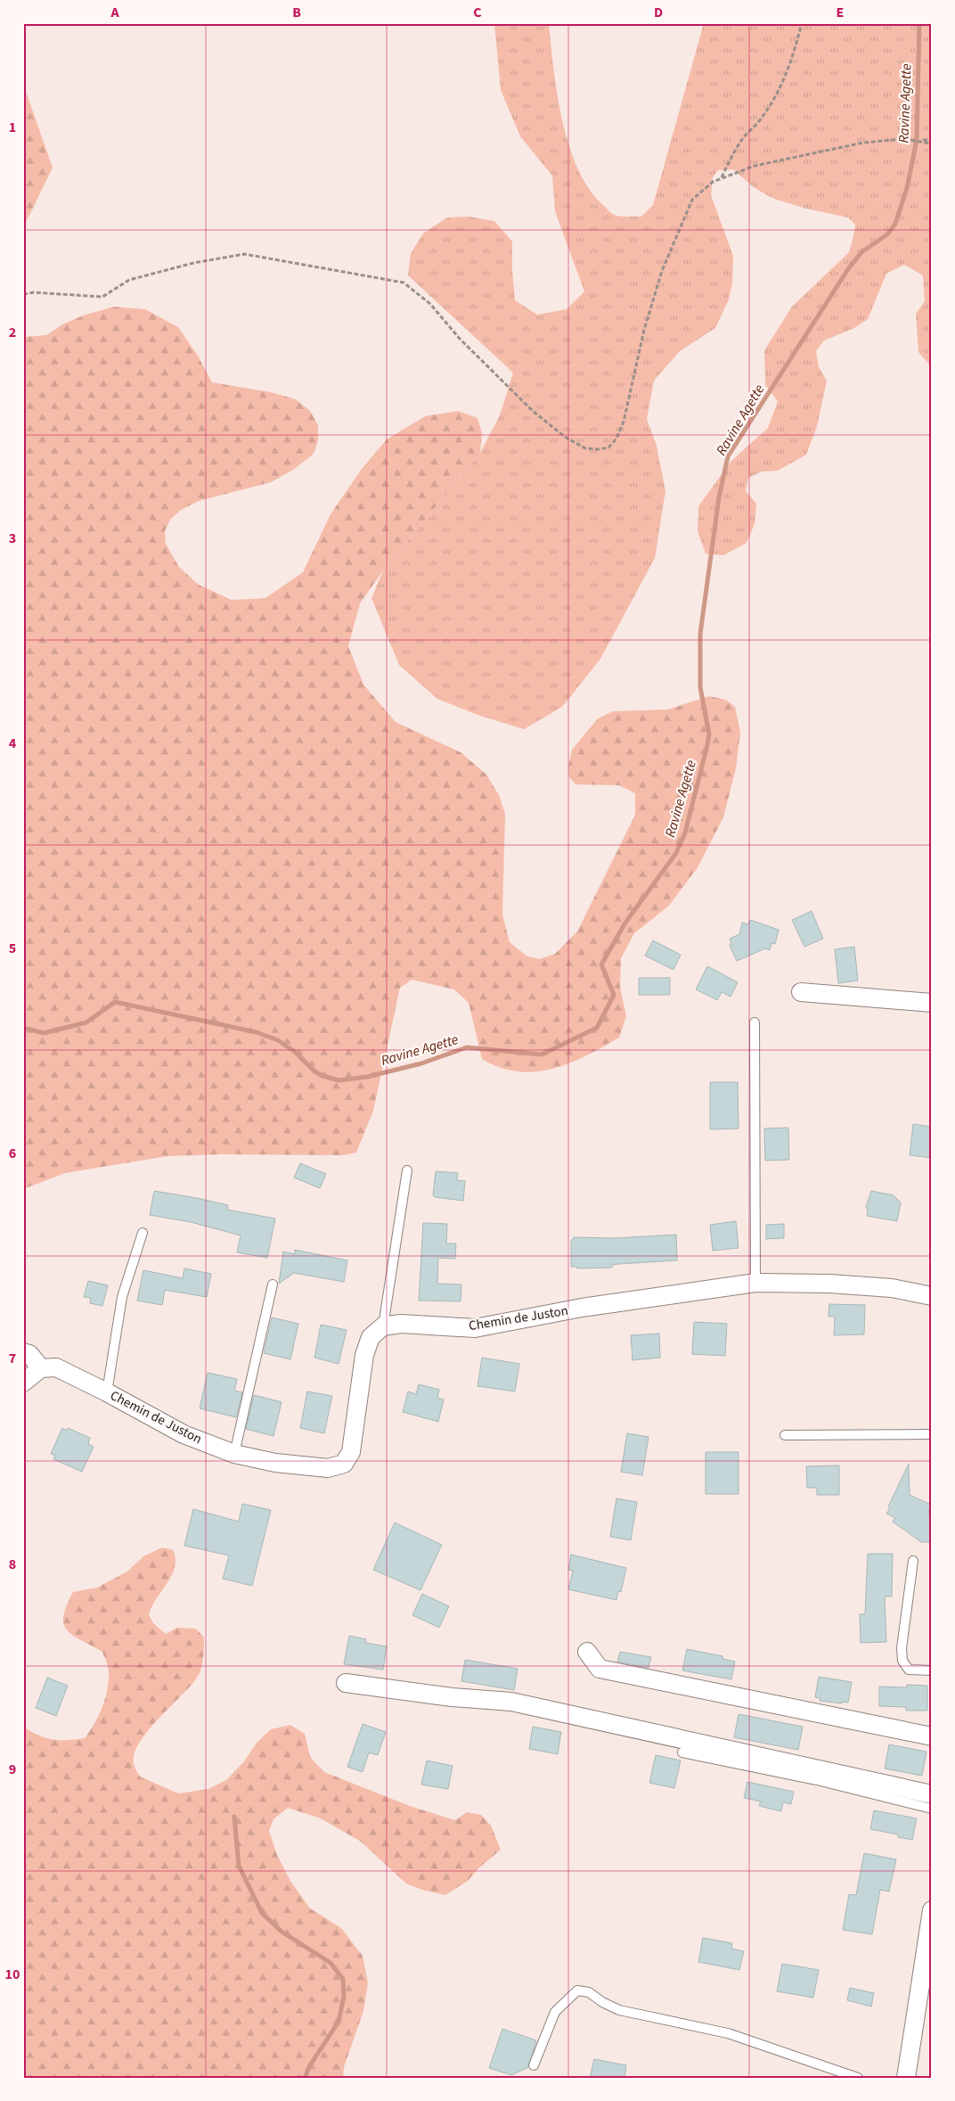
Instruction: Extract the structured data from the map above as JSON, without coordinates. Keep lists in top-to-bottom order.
{
  "streets": {
    "street": ["Chemin de Juston"]
  },
  "water": ["Ravine Agette"],
  "grid": {
    "columns": [
      "A",
      "B",
      "C",
      "D",
      "E"
    ],
    "rows": [
      "1",
      "2",
      "3",
      "4",
      "5",
      "6",
      "7",
      "8",
      "9",
      "10"
    ]
  }
}
